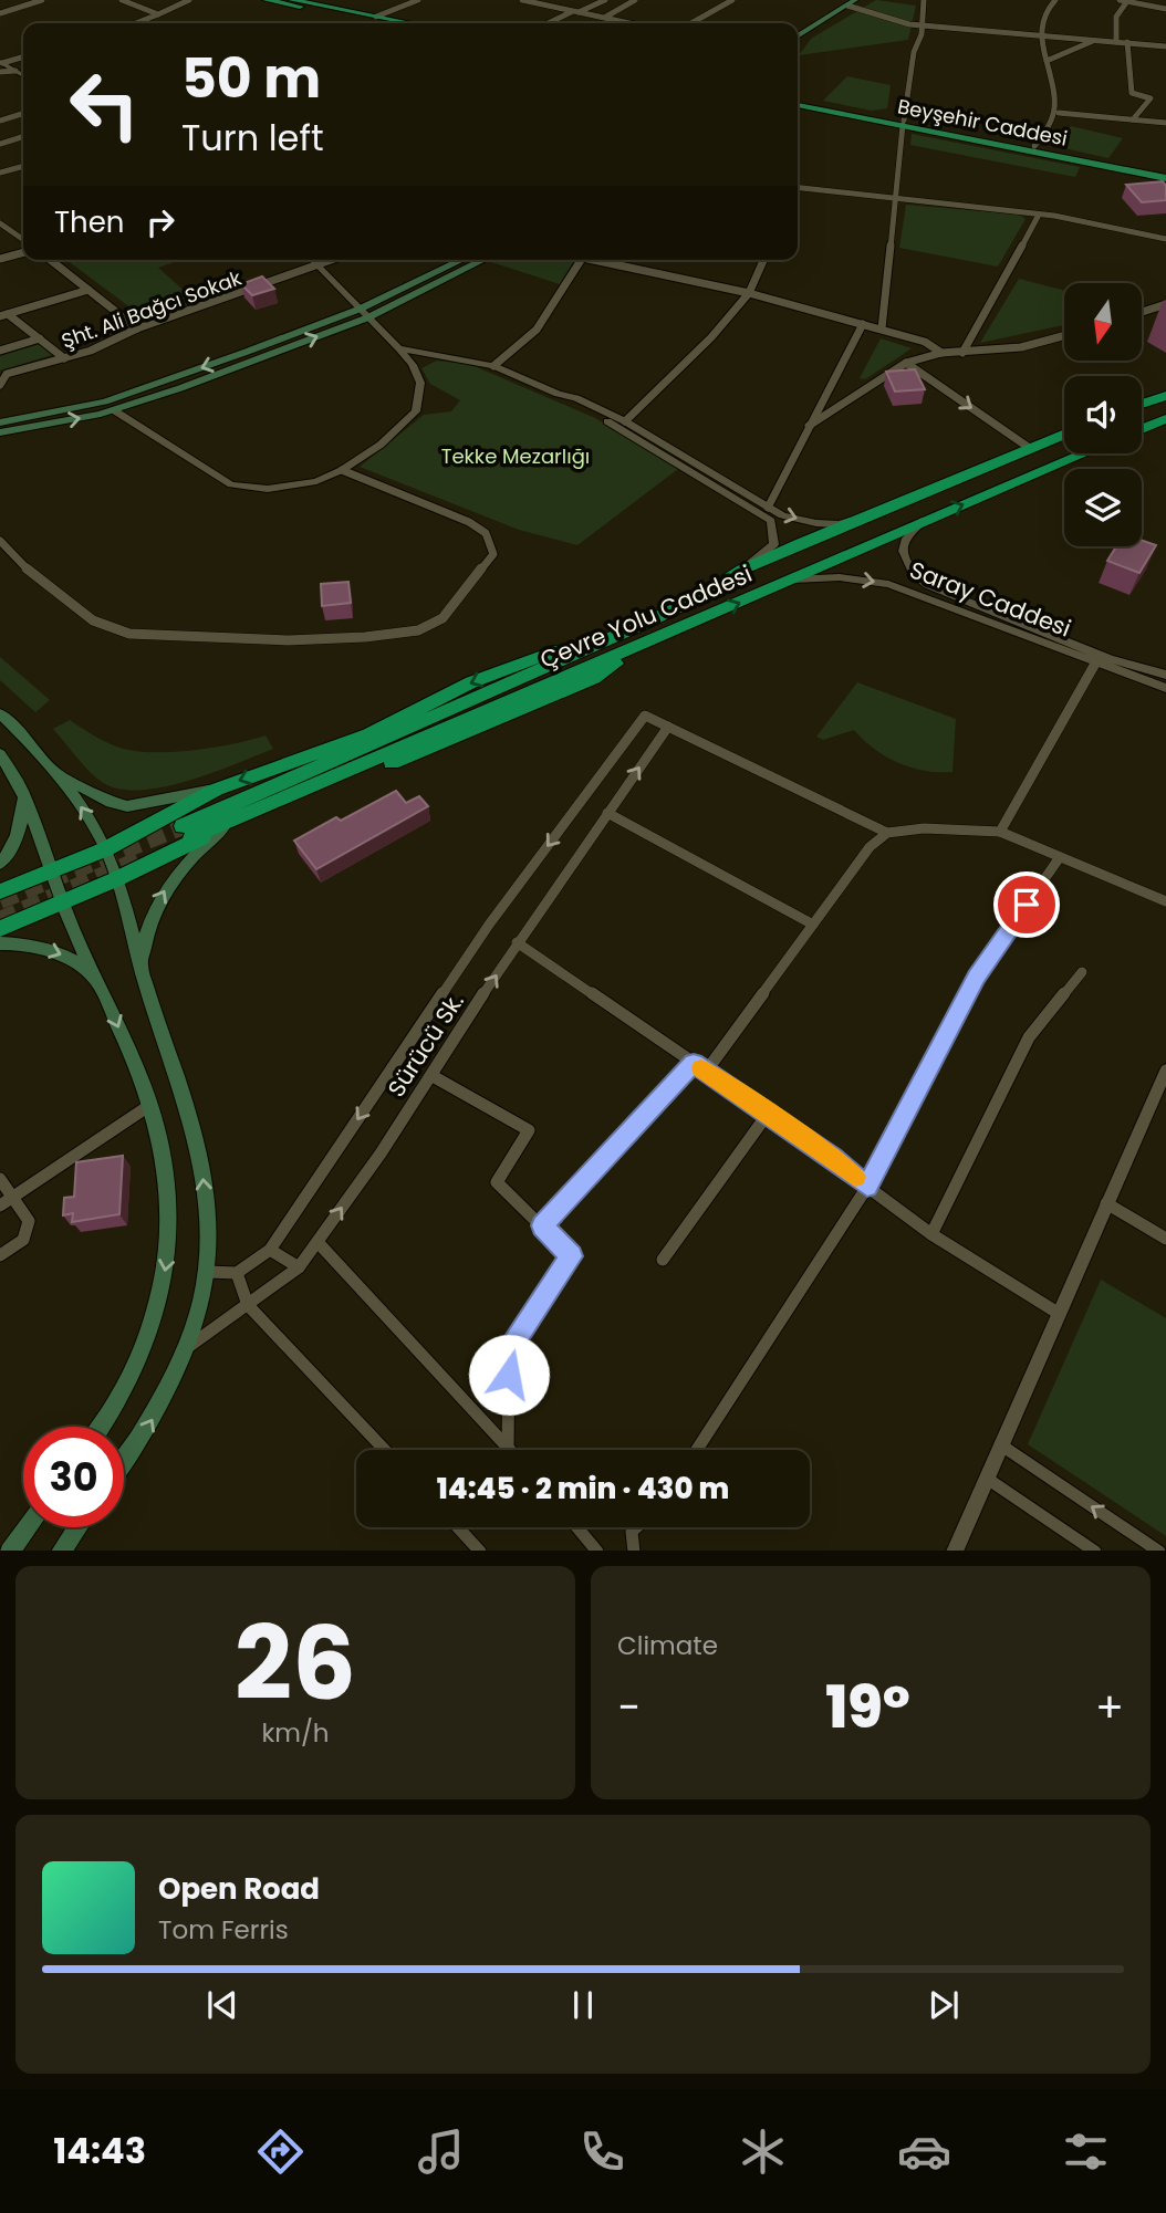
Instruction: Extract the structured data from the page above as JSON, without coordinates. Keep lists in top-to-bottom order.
{
  "streets": {
    "highway": ["Çevre Yolu Caddesi"],
    "main road": ["Beyşehir Caddesi"],
    "street": ["Şht. Ali Bağcı Sokak", "Saray Caddesi", "Sürücü Sk."]
  },
  "crossings": [
    ["Saray Caddesi", "Çevre Yolu Caddesi"]
  ],
  "one_way": ["Saray Caddesi"],
  "parks": ["Tekke Mezarlığı"],
  "north": "bottom",
  "page": {
    "turn": ["50 m", "Turn left"],
    "then": "Then",
    "limit": "30",
    "trip": "14:45 · 2 min · 430 m",
    "tile": [
      ["26", "km/h"],
      "Climate"
    ],
    "heat": ["−", "19°", "+"],
    "song": ["Open Road", "Tom Ferris"],
    "tabs": "14:43"
  }
}
